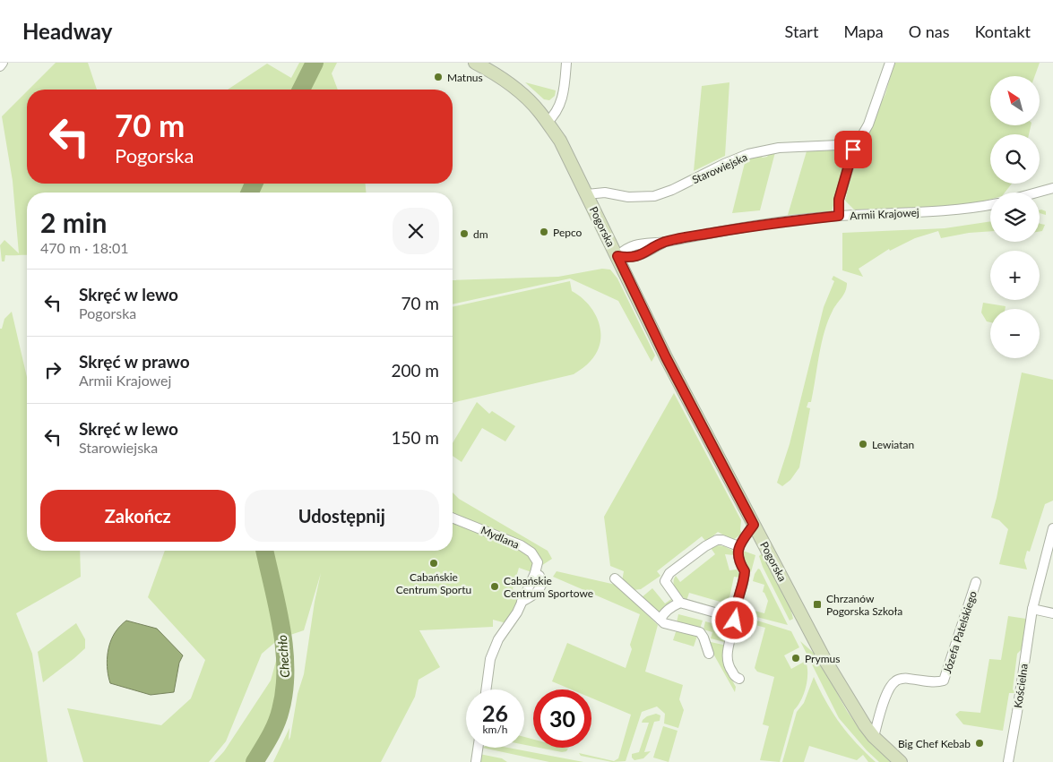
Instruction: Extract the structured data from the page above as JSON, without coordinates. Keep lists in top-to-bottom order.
{
  "streets": {
    "street": [
      "Starowiejska",
      "Armii Krajowej",
      "Pogorska",
      "Mydlana",
      "Józefa Patelskiego",
      "Kościelna"
    ]
  },
  "crossings": [
    ["Starowiejska", "Pogorska"],
    ["Armii Krajowej", "Pogorska"],
    ["Pogorska", "Józefa Patelskiego"]
  ],
  "water": ["Chechło"],
  "places": {
    "other": [
      "Matnus",
      "Pepco",
      "dm",
      "Lewiatan",
      "Cabańskie Centrum Sportu",
      "Cabańskie Centrum Sportowe",
      "Prymus",
      "Big Chef Kebab"
    ],
    "transit": ["Chrzanów Pogorska Szkoła"]
  },
  "north": "top left",
  "page": {
    "header": "Headway",
    "nav": [
      "Start",
      "Mapa",
      "O nas",
      "Kontakt"
    ],
    "map_buttons": ["+", "−"],
    "turn": ["70 m", "Pogorska"],
    "heading": ["2 min", "470 m · 18:01"],
    "list": [
      {
        "name": "Skręć w lewo",
        "note": "Pogorska",
        "value": "70 m"
      },
      {
        "name": "Skręć w prawo",
        "note": "Armii Krajowej",
        "value": "200 m"
      },
      {
        "name": "Skręć w lewo",
        "note": "Starowiejska",
        "value": "150 m"
      }
    ],
    "buttons": ["Zakończ", "Udostępnij"],
    "speed": "26 km/h",
    "limit": "30"
  }
}
